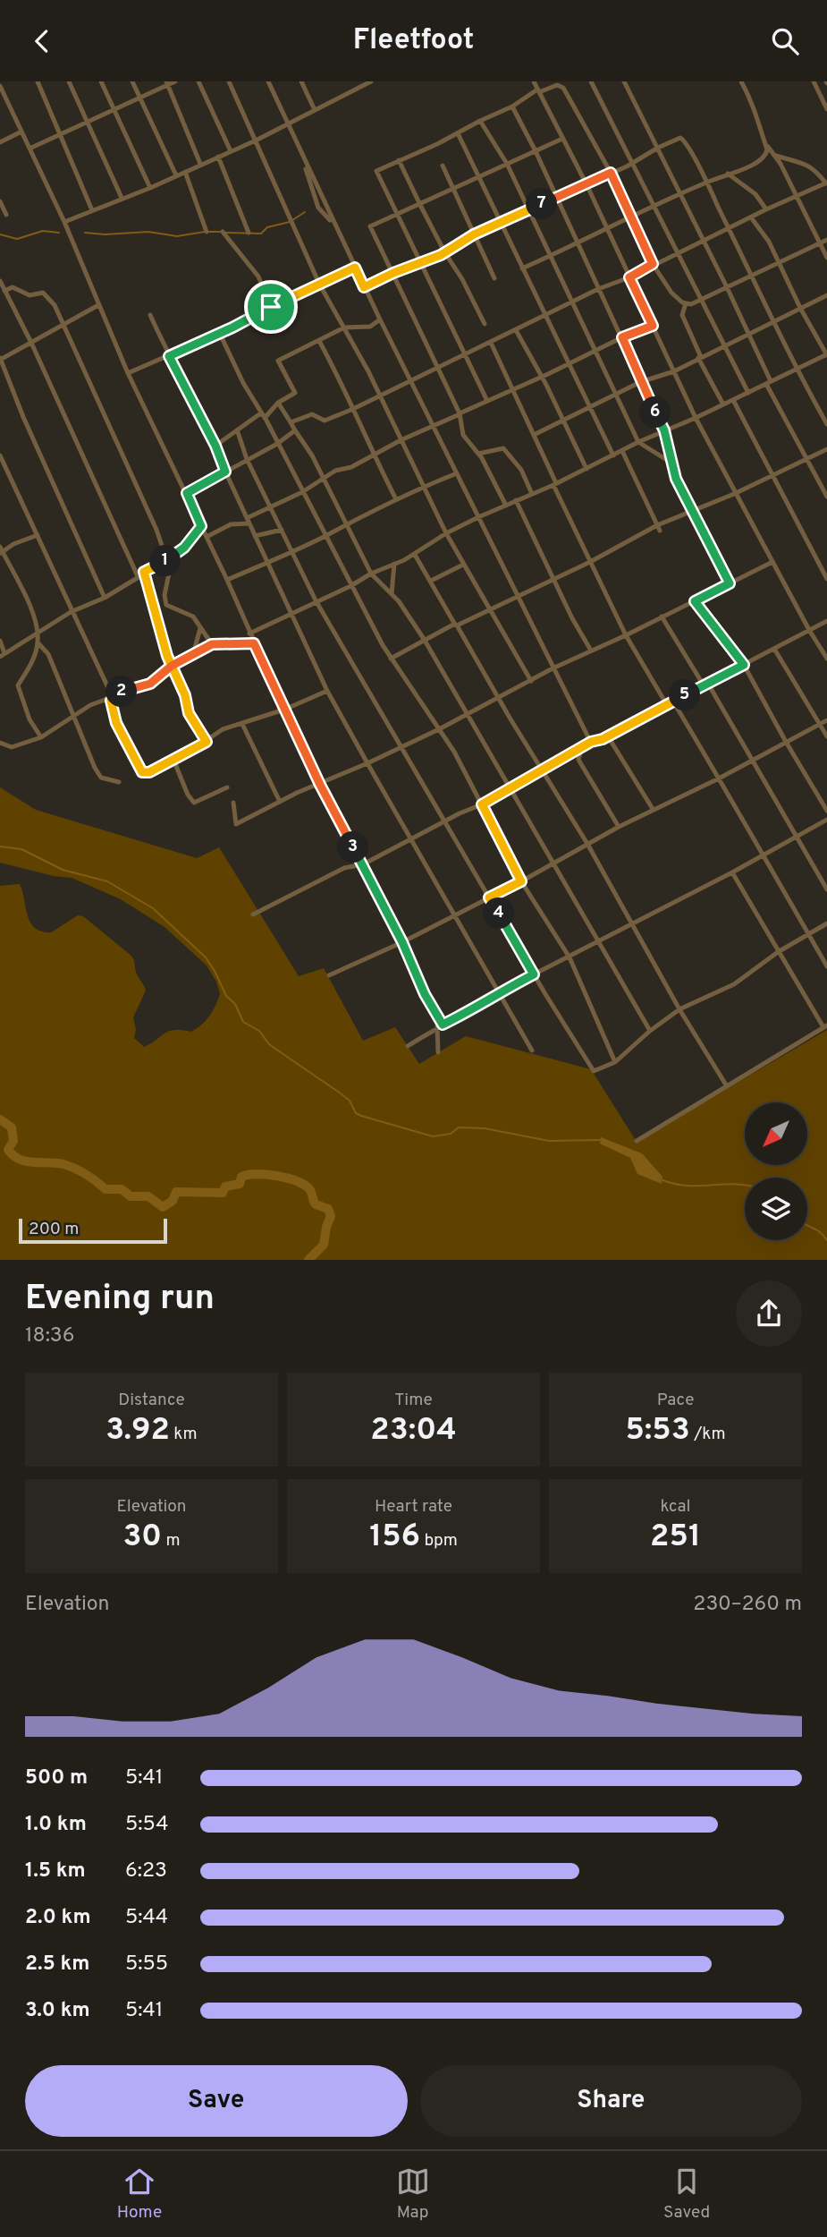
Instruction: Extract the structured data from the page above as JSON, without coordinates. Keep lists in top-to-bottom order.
{
  "scale_bar": "200 m",
  "north": "bottom left",
  "page": {
    "header": "Fleetfoot",
    "pins": [
      "7",
      "6",
      "1",
      "2",
      "5",
      "3",
      "4"
    ],
    "scale": "200 m",
    "heading": ["Evening run", "18:36"],
    "stats": [
      ["Distance", "3.92 km"],
      ["Time", "23:04"],
      ["Pace", "5:53 /km"],
      ["Elevation", "30 m"],
      ["Heart rate", "156 bpm"],
      ["kcal", "251"]
    ],
    "chart": ["Elevation", "230–260 m"],
    "list": [
      {
        "name": "500 m",
        "note": "5:41"
      },
      {
        "name": "1.0 km",
        "note": "5:54"
      },
      {
        "name": "1.5 km",
        "note": "6:23"
      },
      {
        "name": "2.0 km",
        "note": "5:44"
      },
      {
        "name": "2.5 km",
        "note": "5:55"
      },
      {
        "name": "3.0 km",
        "note": "5:41"
      }
    ],
    "buttons": ["Save", "Share"],
    "tabs": ["Home", "Map", "Saved"]
  }
}
